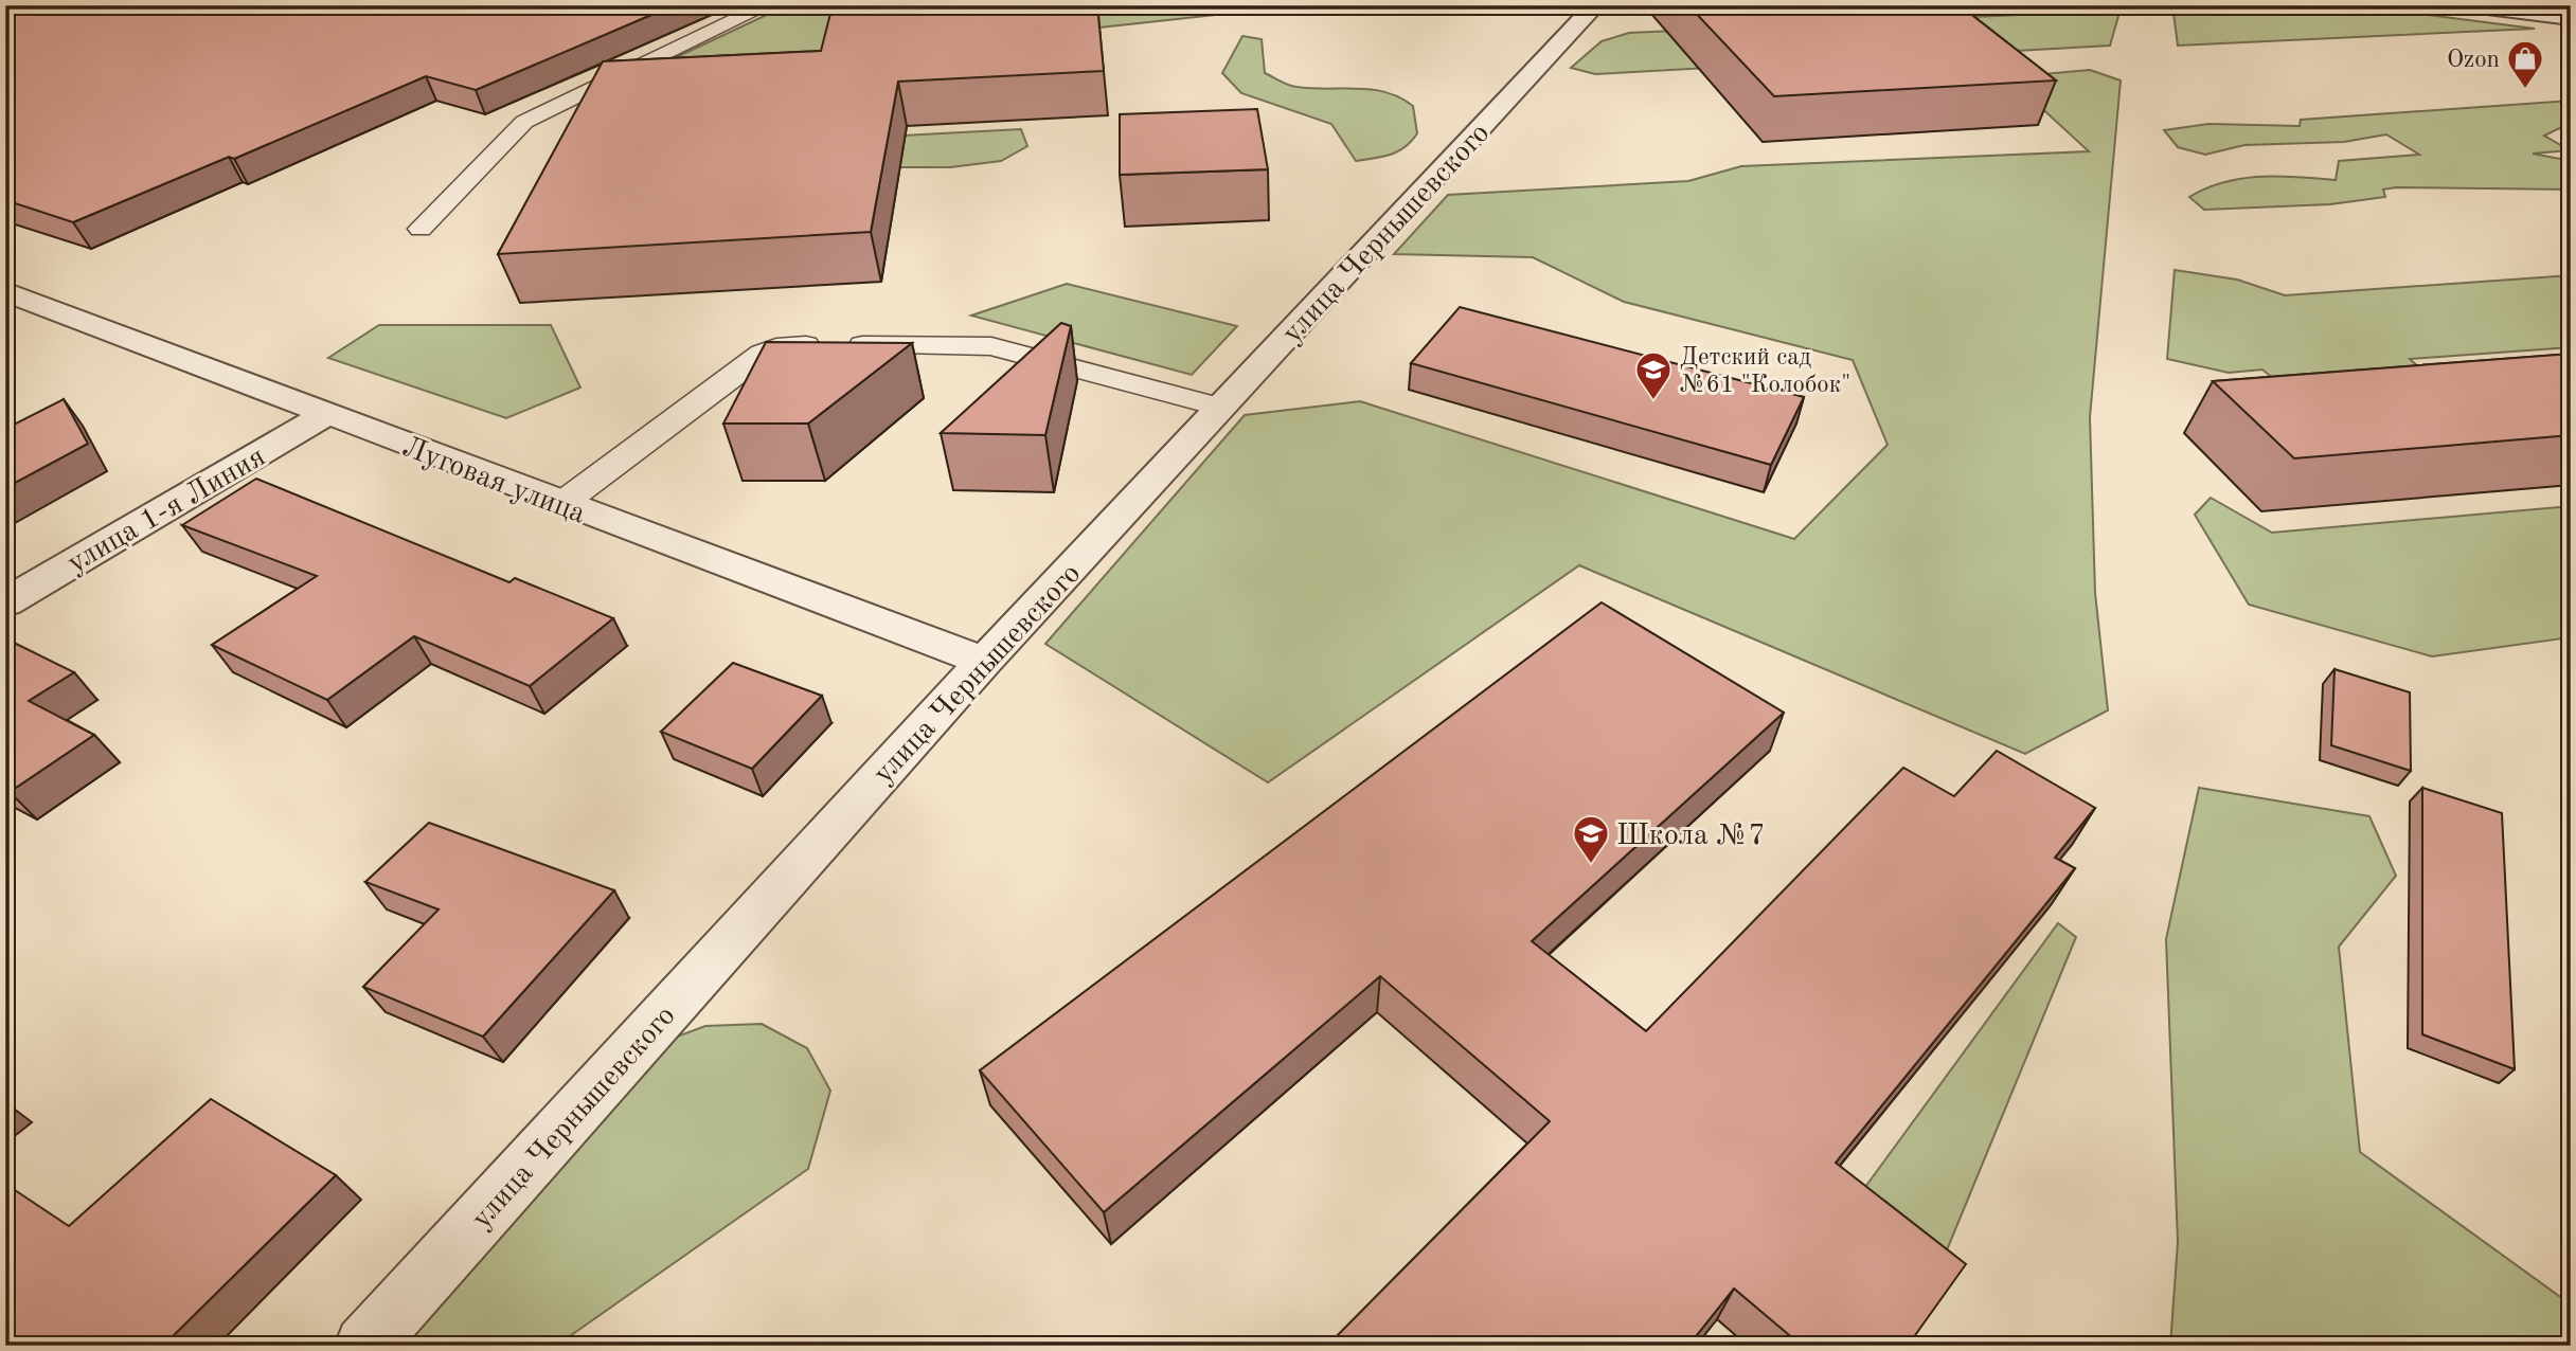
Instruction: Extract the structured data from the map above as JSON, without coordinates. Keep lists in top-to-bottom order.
{
  "streets": {
    "street": ["улица Чернышевского", "Луговая улица", "улица 1-я Линия"]
  },
  "crossings": [
    ["улица Чернышевского", "Луговая улица"],
    ["Луговая улица", "улица 1-я Линия"]
  ],
  "places": {
    "shop": ["Ozon"],
    "school or university": ["Детский сад №61 \"Колобок\"", "Школа №7"]
  }
}
